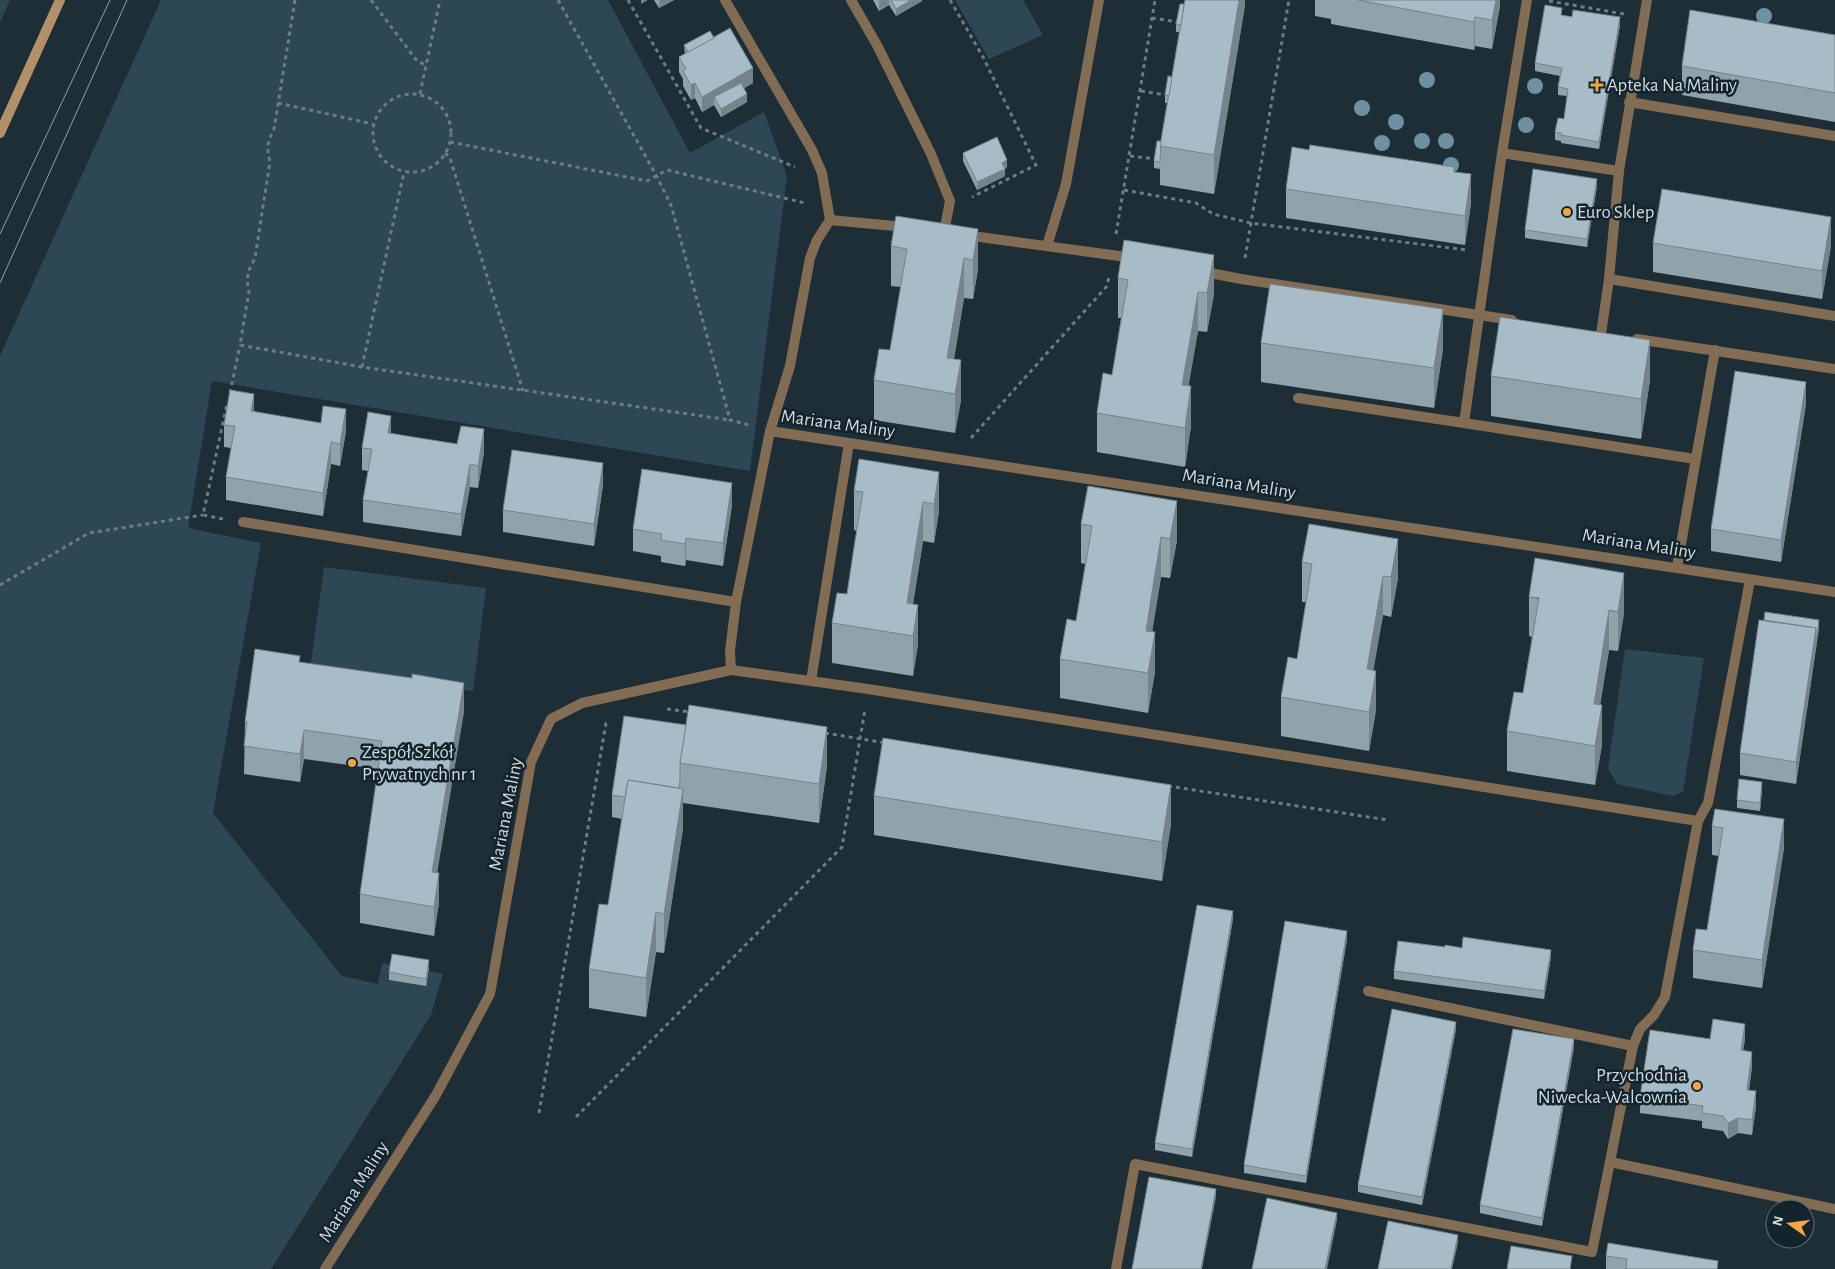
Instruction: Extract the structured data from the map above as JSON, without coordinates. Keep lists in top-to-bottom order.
{
  "streets": {
    "street": ["Mariana Maliny"]
  },
  "places": {
    "health": ["Apteka Na Maliny"],
    "other": ["Euro Sklep", "Zespół Szkół Prywatnych nr 1", "Przychodnia Niwecka-Walcownia"]
  },
  "north": "left"
}
